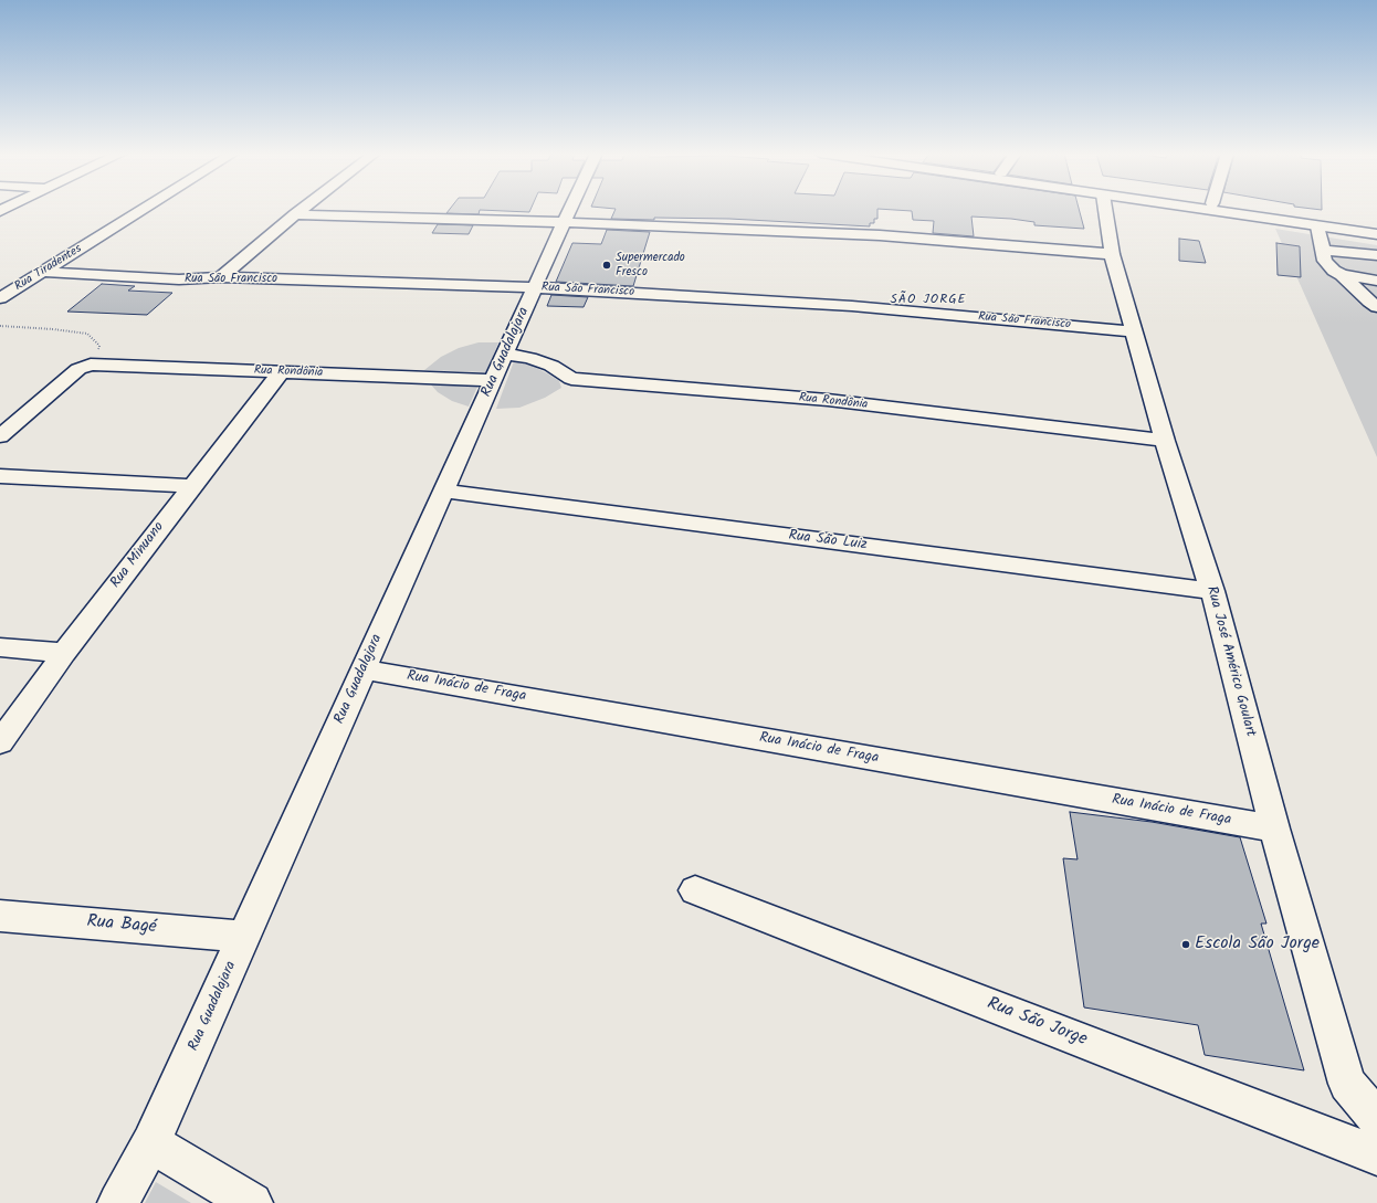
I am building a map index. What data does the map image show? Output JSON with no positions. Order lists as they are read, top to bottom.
{
  "streets": {
    "street": [
      "Rua Tiradentes",
      "Rua São Francisco",
      "Rua Guadalajara",
      "Rua Rondônia",
      "Rua São Luiz",
      "Rua Minuano",
      "Rua José Américo Goulart",
      "Rua Inácio de Fraga",
      "Rua Bagé",
      "Rua São Jorge"
    ]
  },
  "crossings": [
    ["Rua Tiradentes", "Rua São Francisco"],
    ["Rua São Francisco", "Rua Guadalajara"],
    ["Rua São Francisco", "Rua José Américo Goulart"],
    ["Rua Guadalajara", "Rua Rondônia"],
    ["Rua Guadalajara", "Rua São Luiz"],
    ["Rua Guadalajara", "Rua Inácio de Fraga"],
    ["Rua Guadalajara", "Rua Bagé"],
    ["Rua Rondônia", "Rua Minuano"],
    ["Rua Rondônia", "Rua José Américo Goulart"],
    ["Rua São Luiz", "Rua José Américo Goulart"],
    ["Rua José Américo Goulart", "Rua Inácio de Fraga"]
  ],
  "districts": ["SÃO JORGE"],
  "places": ["Supermercado Fresco", "Escola São Jorge"]
}
